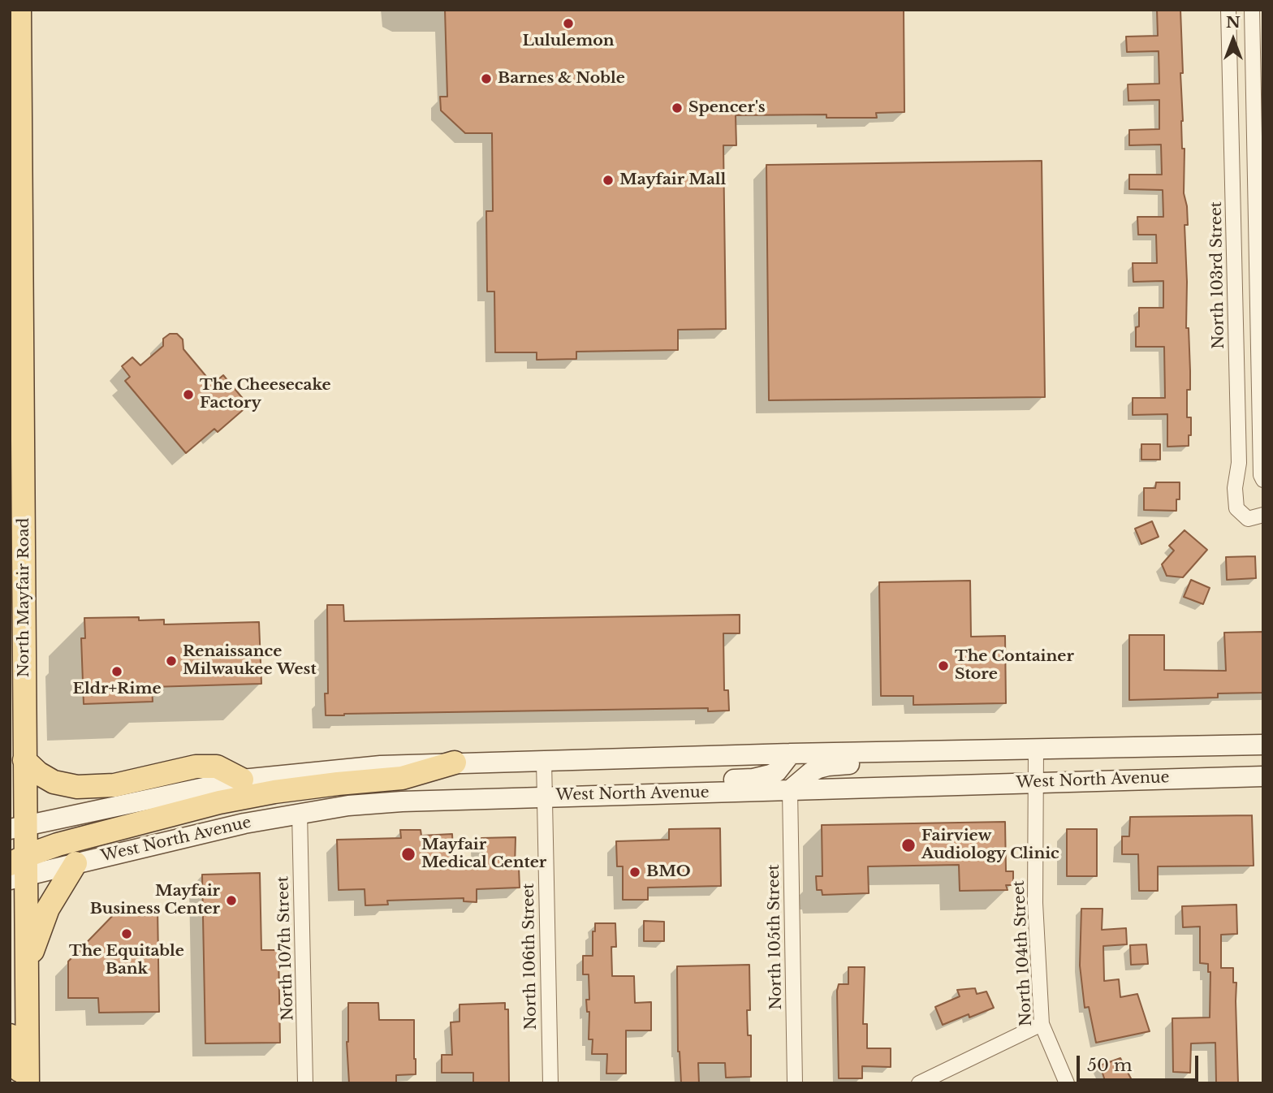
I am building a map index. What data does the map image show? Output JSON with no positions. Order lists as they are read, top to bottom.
{
  "streets": {
    "main road": ["North Mayfair Road", "West North Avenue"],
    "street": [
      "North 103rd Street",
      "North 105th Street",
      "North 107th Street",
      "North 104th Street",
      "North 106th Street"
    ]
  },
  "crossings": [
    ["North Mayfair Road", "West North Avenue"],
    ["West North Avenue", "North 105th Street"],
    ["West North Avenue", "North 107th Street"],
    ["West North Avenue", "North 104th Street"],
    ["West North Avenue", "North 106th Street"]
  ],
  "places": [
    "Lululemon",
    "Barnes & Noble",
    "Spencer's",
    "Mayfair Mall",
    "The Cheesecake Factory",
    "Renaissance Milwaukee West",
    "The Container Store",
    "Eldr+Rime",
    "Fairview Audiology Clinic",
    "Mayfair Medical Center",
    "BMO",
    "Mayfair Business Center",
    "The Equitable Bank"
  ],
  "scale_bar": "50 m",
  "north": "top"
}
